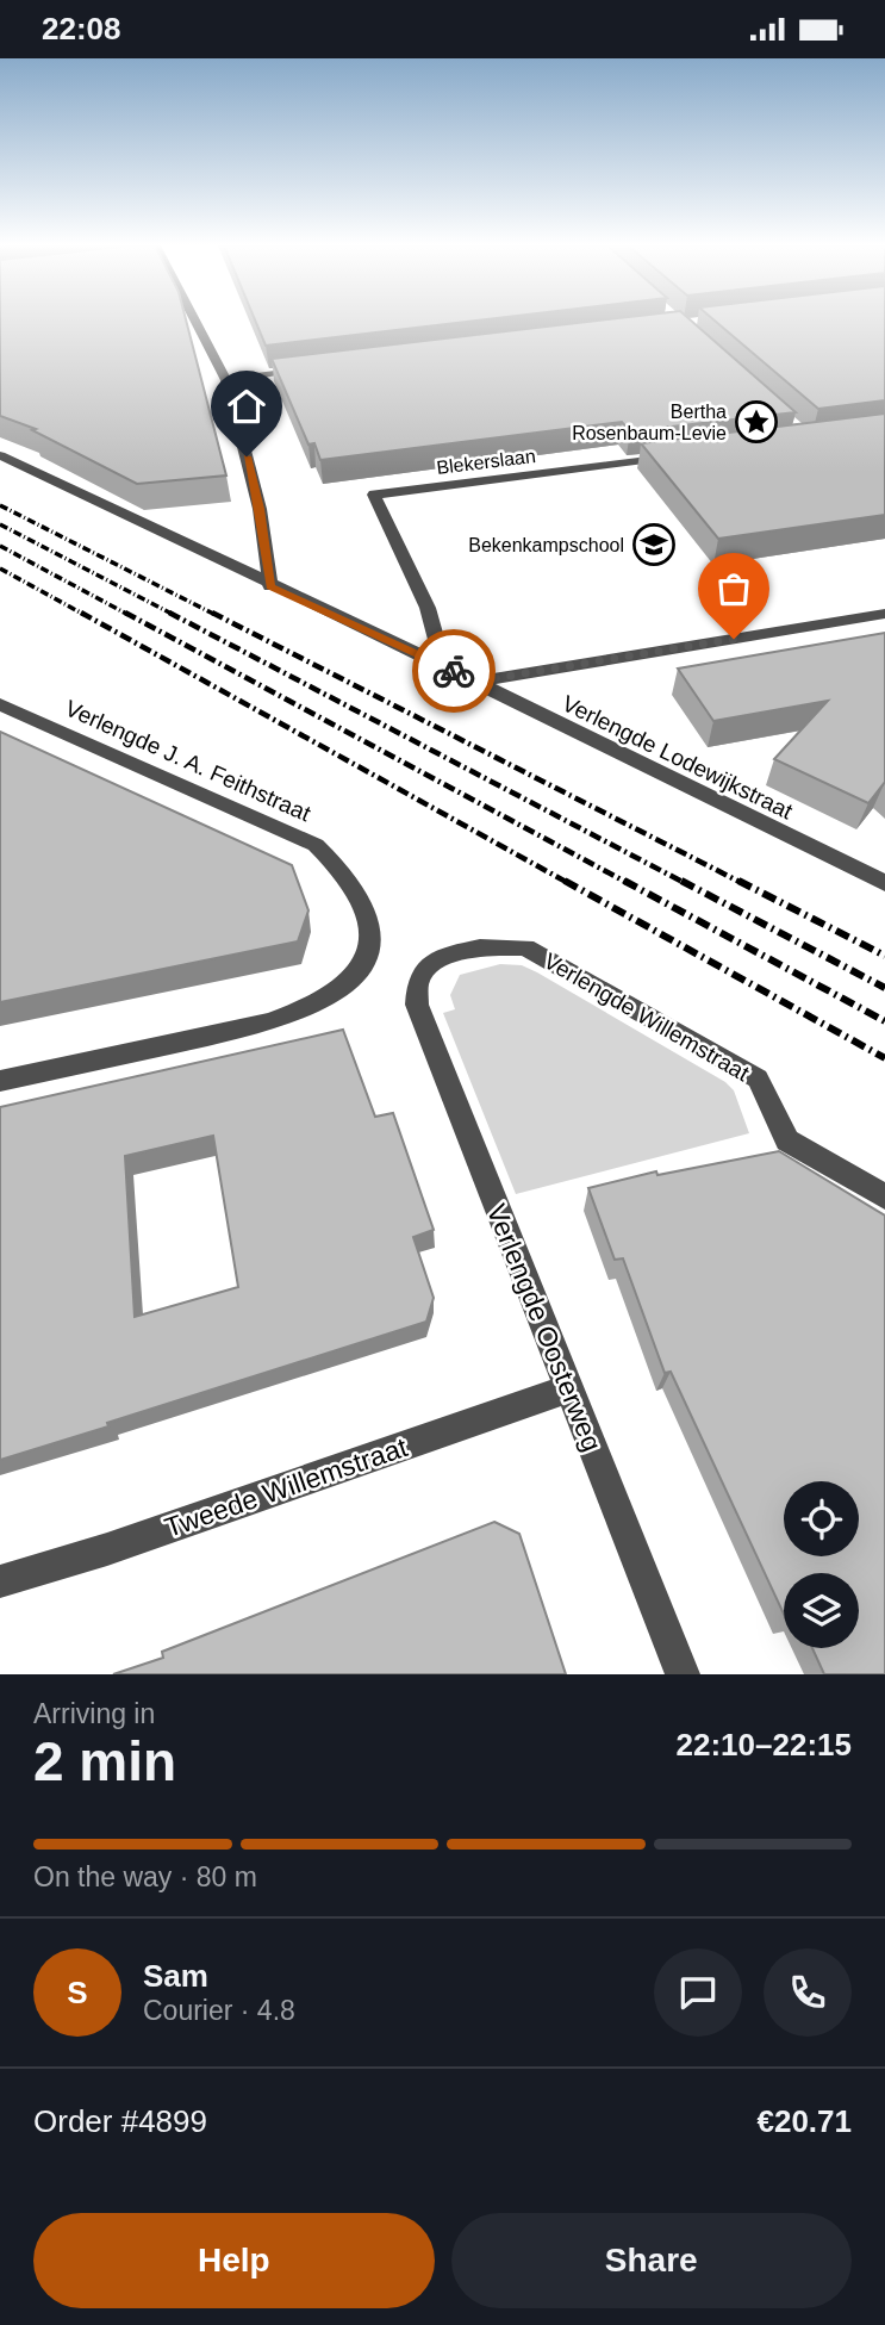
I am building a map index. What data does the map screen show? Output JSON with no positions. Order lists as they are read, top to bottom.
{
  "streets": {
    "street": [
      "Blekerslaan",
      "Verlengde Lodewijkstraat",
      "Verlengde J. A. Feithstraat",
      "Verlengde Willemstraat",
      "Verlengde Oosterweg",
      "Tweede Willemstraat"
    ]
  },
  "crossings": [
    ["Blekerslaan", "Verlengde Lodewijkstraat"],
    ["Verlengde Willemstraat", "Verlengde Oosterweg"],
    ["Verlengde Oosterweg", "Tweede Willemstraat"]
  ],
  "places": {
    "place": ["Bertha Rosenbaum-Levie"],
    "school or university": ["Bekenkampschool"]
  },
  "page": {
    "status": "22:08",
    "heading": ["2 min", "Arriving in", "22:10–22:15"],
    "panel": [
      "Sam",
      "Courier · 4.8",
      "Order #4899",
      "€20.71"
    ],
    "bar": "On the way · 80 m",
    "round": "S",
    "buttons": ["Help", "Share"]
  }
}
